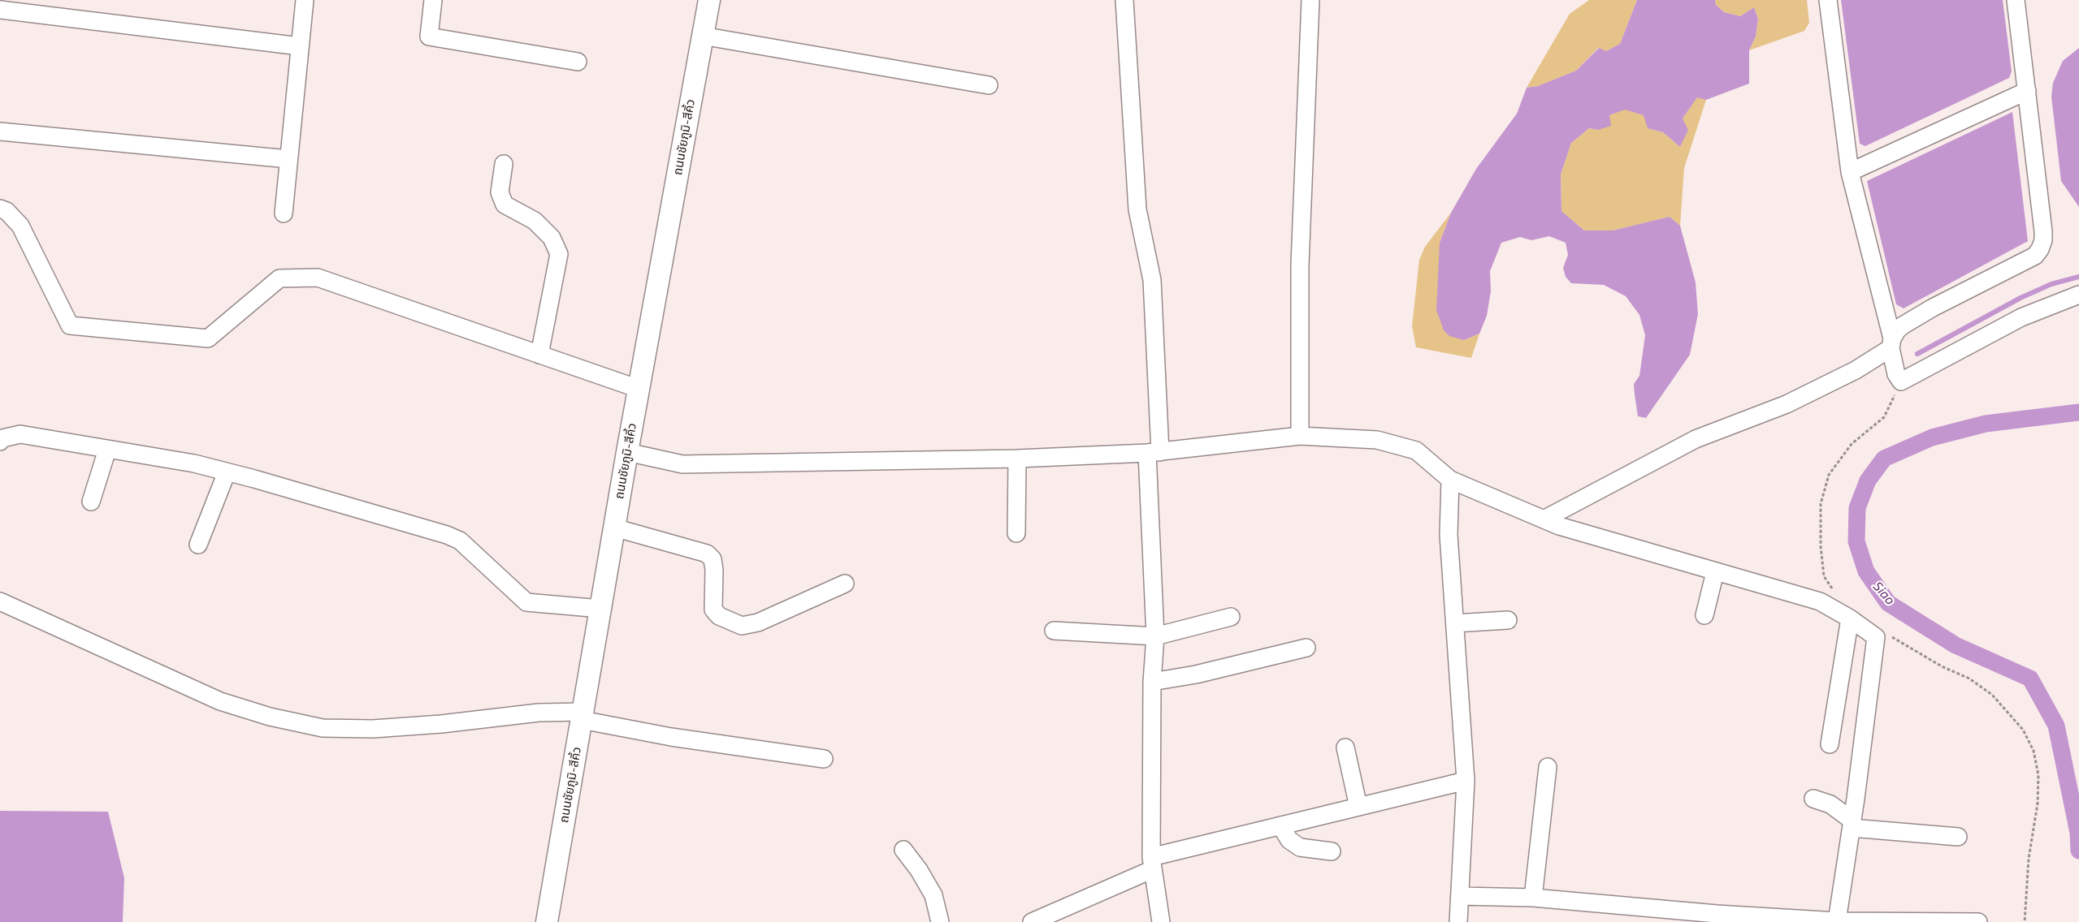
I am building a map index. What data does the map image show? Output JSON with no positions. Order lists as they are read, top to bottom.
{
  "streets": {
    "main road": ["ถนนชัยภูมิ-สีคิ้ว"]
  },
  "water": ["Siao"]
}
